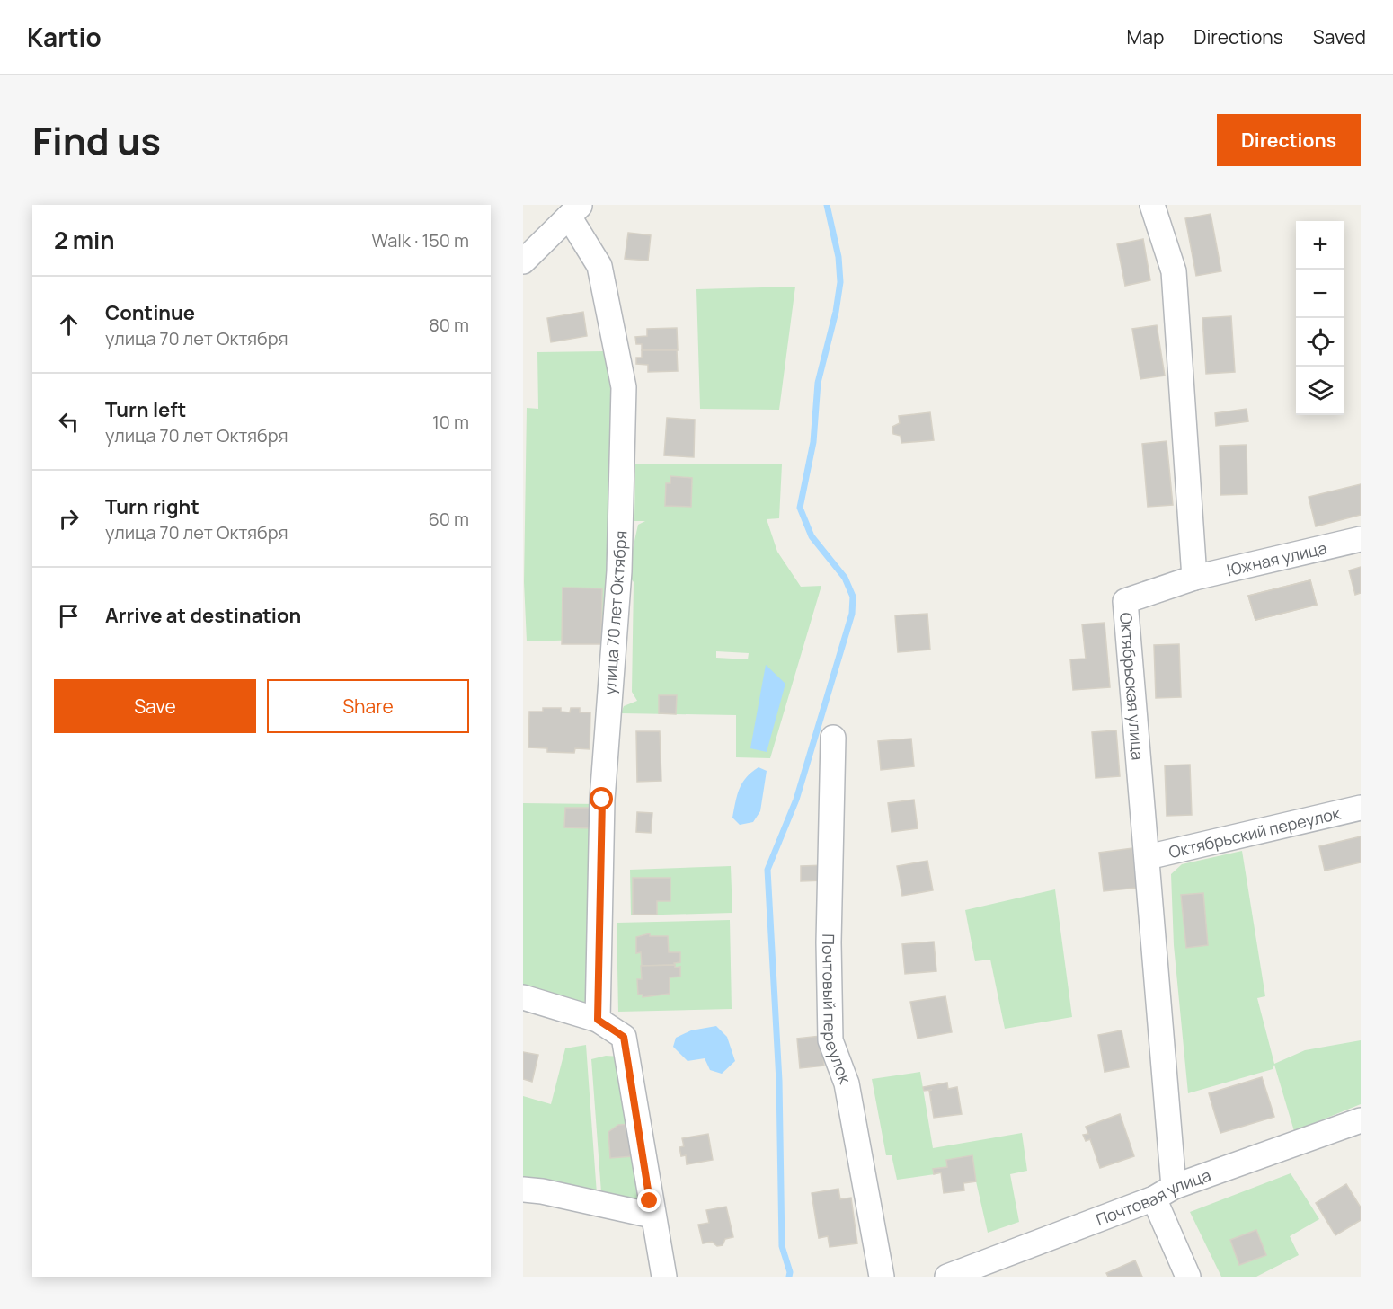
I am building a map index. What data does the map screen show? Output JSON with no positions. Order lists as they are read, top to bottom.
{
  "streets": {
    "street": [
      "Южная улица",
      "улица 70 лет Октября",
      "Октябрьская улица",
      "Октябрьский переулок",
      "Почтовый переулок",
      "Почтовая улица"
    ]
  },
  "crossings": [
    ["Южная улица", "Октябрьская улица"],
    ["Октябрьская улица", "Октябрьский переулок"],
    ["Октябрьская улица", "Почтовая улица"]
  ],
  "page": {
    "header": "Kartio",
    "nav": ["Map", "Directions", "Saved"],
    "title": "Find us",
    "buttons": [
      "Directions",
      ["Save", "Share"]
    ],
    "heading": ["2 min", "Walk · 150 m"],
    "map_buttons": ["+", "−"],
    "list": [
      ["Continue", "улица 70 лет Октября", "80 m"],
      ["Turn left", "улица 70 лет Октября", "10 m"],
      ["Turn right", "улица 70 лет Октября", "60 m"],
      "Arrive at destination"
    ]
  }
}
